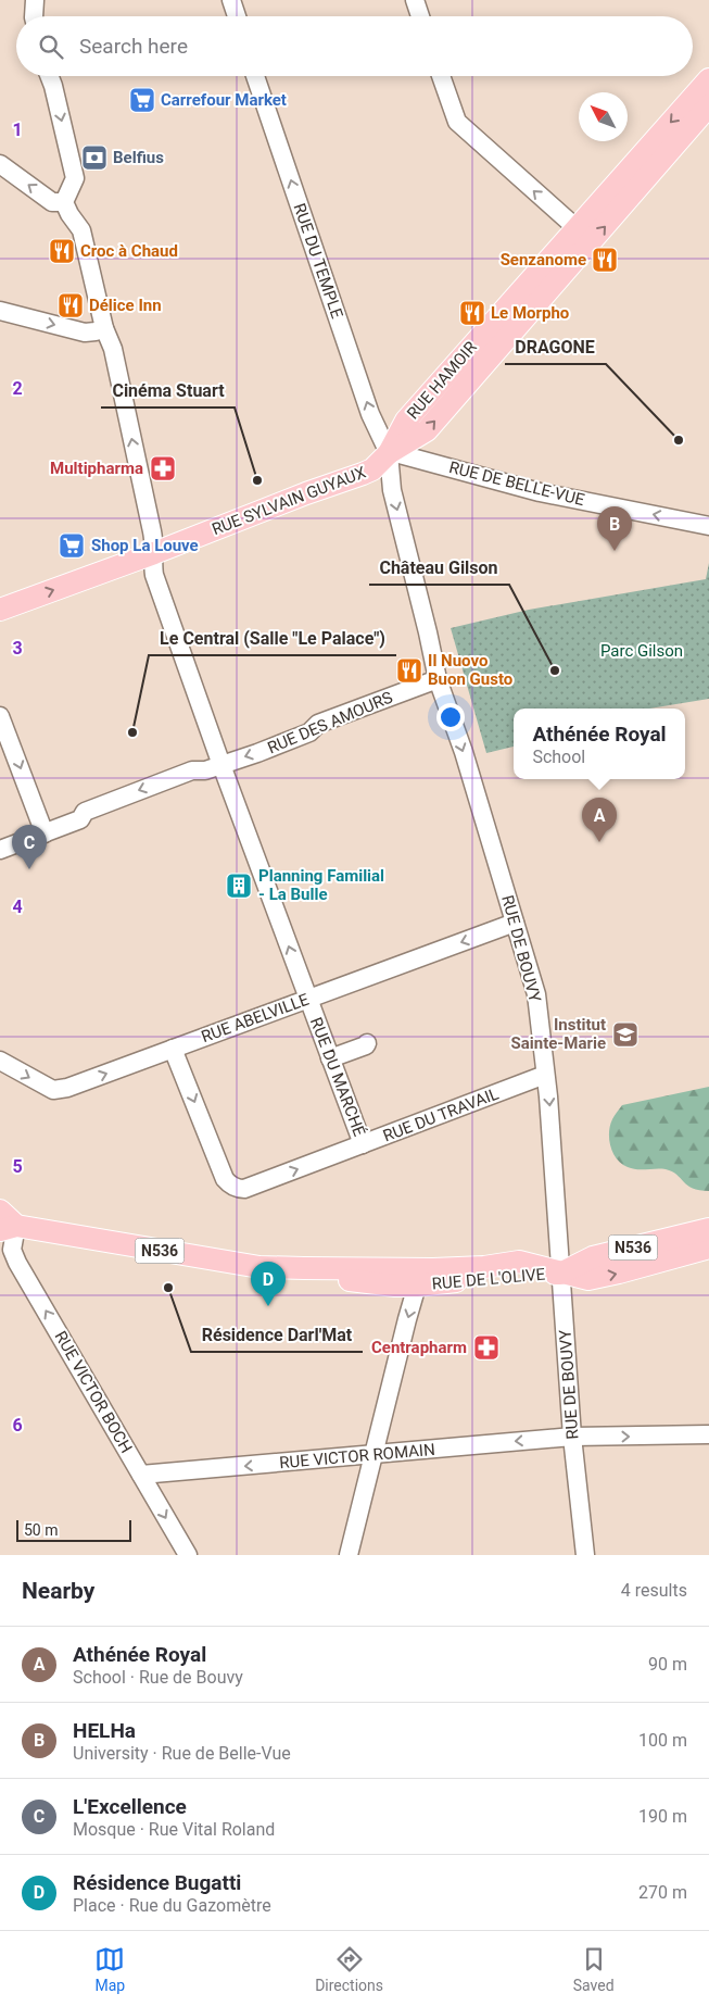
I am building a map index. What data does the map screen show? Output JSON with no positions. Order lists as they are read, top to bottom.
{
  "streets": {
    "main road": [
      "RUE HAMOIR",
      "RUE SYLVAIN GUYAUX",
      "N536",
      "RUE DE L'OLIVE"
    ],
    "street": [
      "RUE DU TEMPLE",
      "RUE DE BELLE-VUE",
      "RUE DES AMOURS",
      "RUE DE BOUVY",
      "RUE ABELVILLE",
      "RUE DU MARCHÉ",
      "RUE DU TRAVAIL",
      "RUE VICTOR BOCH",
      "RUE VICTOR ROMAIN"
    ]
  },
  "crossings": [
    ["RUE DU TEMPLE", "RUE HAMOIR"],
    ["RUE DU TEMPLE", "RUE DE BELLE-VUE"],
    ["RUE DU TEMPLE", "RUE SYLVAIN GUYAUX"],
    ["RUE DU TEMPLE", "RUE DE BOUVY"],
    ["RUE HAMOIR", "RUE DE BELLE-VUE"],
    ["RUE HAMOIR", "RUE SYLVAIN GUYAUX"],
    ["RUE HAMOIR", "RUE DE BOUVY"],
    ["RUE DE BELLE-VUE", "RUE SYLVAIN GUYAUX"],
    ["RUE DE BELLE-VUE", "RUE DE BOUVY"],
    ["RUE SYLVAIN GUYAUX", "RUE DE BOUVY"],
    ["RUE SYLVAIN GUYAUX", "RUE DU MARCHÉ"],
    ["RUE DES AMOURS", "RUE DE BOUVY"],
    ["RUE DES AMOURS", "RUE DU MARCHÉ"],
    ["RUE DE BOUVY", "RUE ABELVILLE"],
    ["RUE DE BOUVY", "RUE DU TRAVAIL"],
    ["RUE DE BOUVY", "RUE DE L'OLIVE"],
    ["RUE DE BOUVY", "RUE VICTOR ROMAIN"],
    ["RUE ABELVILLE", "RUE DU MARCHÉ"],
    ["RUE ABELVILLE", "RUE DU TRAVAIL"],
    ["RUE DU MARCHÉ", "RUE DU TRAVAIL"],
    ["N536", "RUE DE L'OLIVE"],
    ["N536", "RUE VICTOR BOCH"],
    ["RUE VICTOR BOCH", "RUE VICTOR ROMAIN"]
  ],
  "one_way": [
    "RUE DU TEMPLE",
    "RUE DE BELLE-VUE",
    "RUE SYLVAIN GUYAUX",
    "RUE DES AMOURS",
    "RUE DE BOUVY",
    "RUE DU MARCHÉ"
  ],
  "parks": ["Parc Gilson"],
  "places": {
    "supermarket": ["Carrefour Market", "Shop La Louve"],
    "bank": ["Belfius"],
    "restaurant": [
      "Croc à Chaud",
      "Senzanome",
      "Délice Inn",
      "Le Morpho",
      "Il Nuovo Buon Gusto"
    ],
    "other": [
      "DRAGONE",
      "Cinéma Stuart",
      "Château Gilson",
      "Le Central (Salle \"Le Palace\")",
      "Résidence Darl'Mat"
    ],
    "pharmacy": ["Multipharma", "Centrapharm"],
    "building": ["Planning Familial - La Bulle"],
    "school or university": ["Institut Sainte-Marie"]
  },
  "scale_bar": "50 m",
  "north": "top left",
  "page": {
    "search": "Search here",
    "pins": [
      "B",
      "A",
      "C",
      "D"
    ],
    "popup": ["Athénée Royal", "School"],
    "scale": "50 m",
    "heading": ["Nearby", "4 results"],
    "list": [
      {
        "mark": "A",
        "name": "Athénée Royal",
        "note": "School · Rue de Bouvy",
        "value": "90 m"
      },
      {
        "mark": "B",
        "name": "HELHa",
        "note": "University · Rue de Belle-Vue",
        "value": "100 m"
      },
      {
        "mark": "C",
        "name": "L'Excellence",
        "note": "Mosque · Rue Vital Roland",
        "value": "190 m"
      },
      {
        "mark": "D",
        "name": "Résidence Bugatti",
        "note": "Place · Rue du Gazomètre",
        "value": "270 m"
      }
    ],
    "nav": ["Map", "Directions", "Saved"]
  },
  "grid": {
    "rows": [
      "1",
      "2",
      "3",
      "4",
      "5",
      "6"
    ]
  }
}
